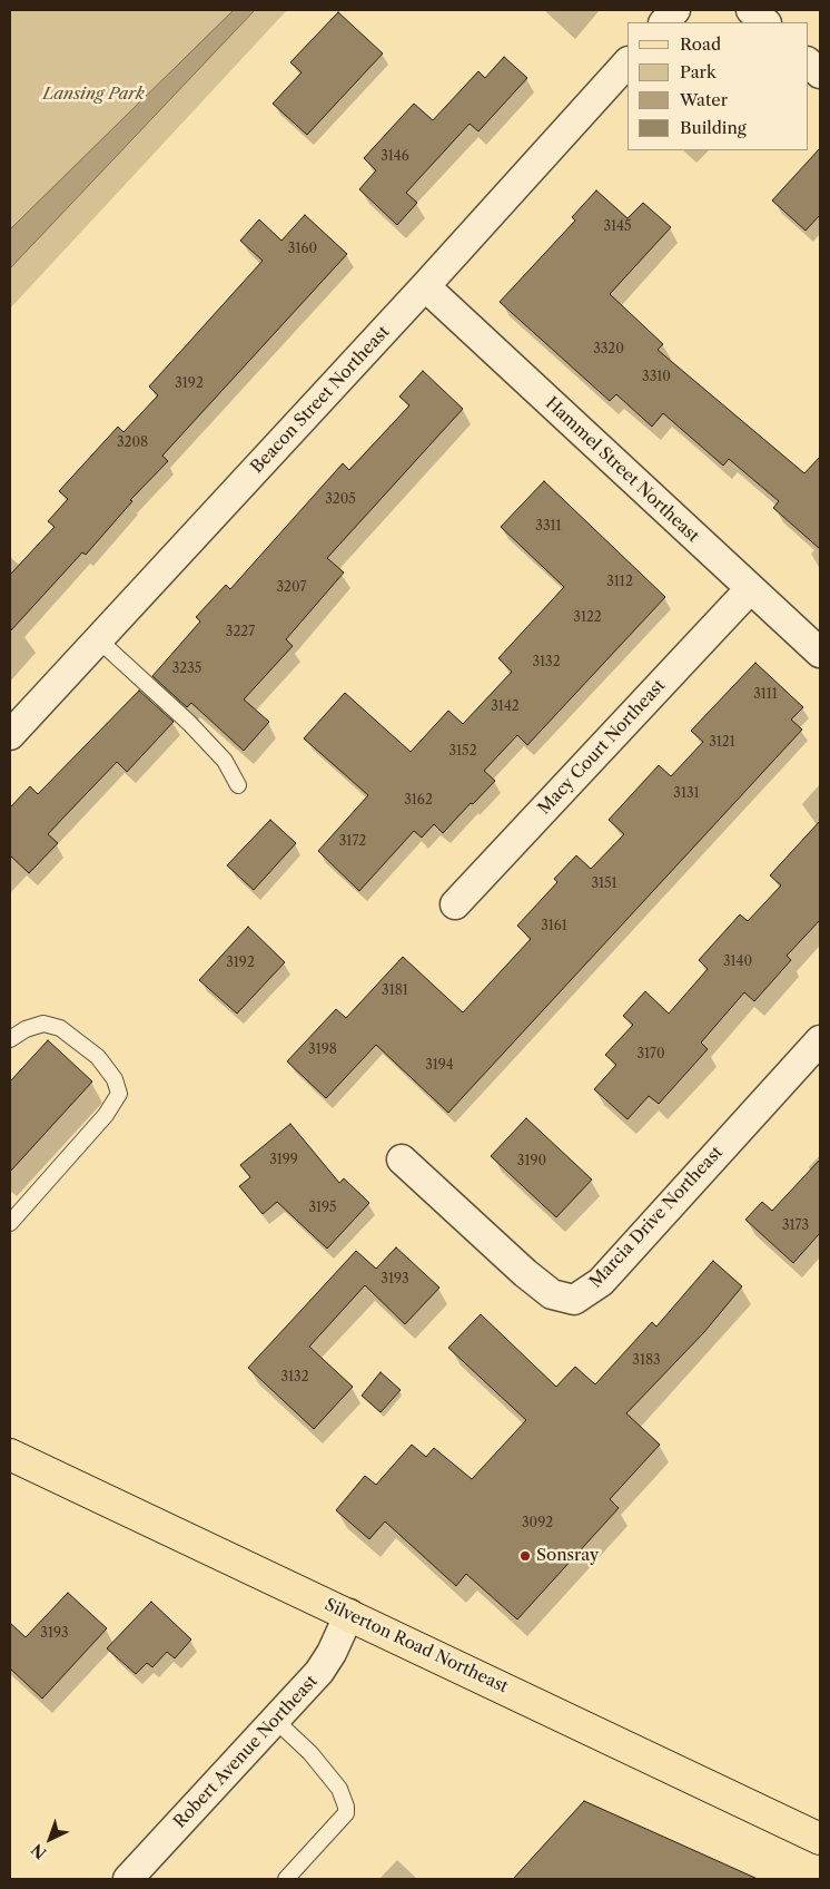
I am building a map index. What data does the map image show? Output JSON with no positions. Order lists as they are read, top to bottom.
{
  "streets": {
    "main road": ["Silverton Road Northeast"],
    "street": [
      "Beacon Street Northeast",
      "Hammel Street Northeast",
      "Macy Court Northeast",
      "Marcia Drive Northeast",
      "Robert Avenue Northeast"
    ]
  },
  "crossings": [
    ["Beacon Street Northeast", "Hammel Street Northeast"],
    ["Hammel Street Northeast", "Macy Court Northeast"],
    ["Silverton Road Northeast", "Robert Avenue Northeast"]
  ],
  "parks": ["Lansing Park"],
  "places": ["Sonsray"],
  "house_numbers": [
    "3146",
    "3145",
    "3160",
    "3320",
    "3310",
    "3192",
    "3208",
    "3205",
    "3311",
    "3112",
    "3207",
    "3122",
    "3227",
    "3132",
    "3235",
    "3111",
    "3142",
    "3121",
    "3152",
    "3131",
    "3162",
    "3172",
    "3151",
    "3161",
    "3140",
    "3192",
    "3181",
    "3198",
    "3170",
    "3194",
    "3199",
    "3190",
    "3195",
    "3173",
    "3193",
    "3183",
    "3132",
    "3092",
    "3193"
  ],
  "legend": [
    "Road",
    "Park",
    "Water",
    "Building"
  ],
  "north": "bottom left"
}
